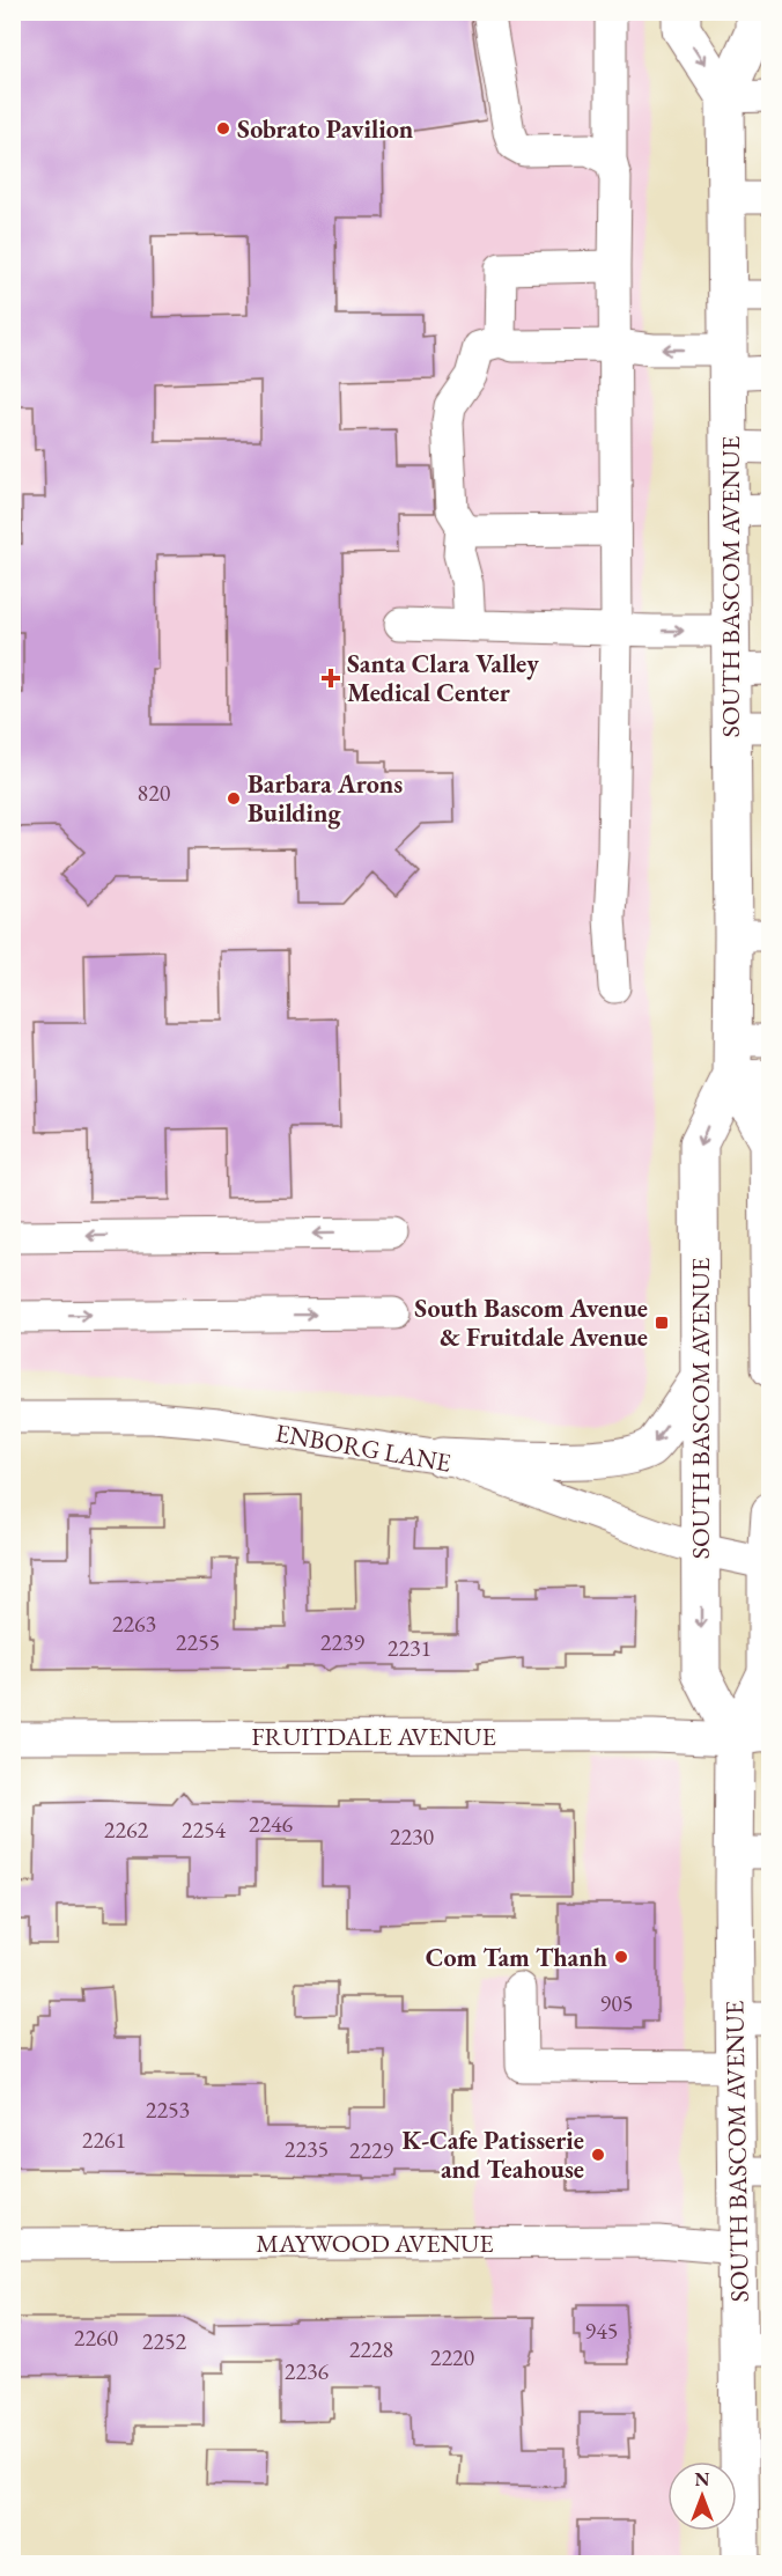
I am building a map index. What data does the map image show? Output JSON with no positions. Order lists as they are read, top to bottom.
{
  "streets": {
    "main road": ["SOUTH BASCOM AVENUE"],
    "street": ["ENBORG LANE", "FRUITDALE AVENUE", "MAYWOOD AVENUE"]
  },
  "crossings": [
    ["SOUTH BASCOM AVENUE", "ENBORG LANE"],
    ["SOUTH BASCOM AVENUE", "FRUITDALE AVENUE"],
    ["SOUTH BASCOM AVENUE", "MAYWOOD AVENUE"]
  ],
  "places": {
    "other": [
      "Sobrato Pavilion",
      "Barbara Arons Building",
      "Com Tam Thanh",
      "K-Cafe Patisserie and Teahouse"
    ],
    "health": ["Santa Clara Valley Medical Center"],
    "transit": ["South Bascom Avenue & Fruitdale Avenue"]
  },
  "house_numbers": [
    "820",
    "2263",
    "2255",
    "2239",
    "2231",
    "2246",
    "2262",
    "2254",
    "2230",
    "905",
    "2253",
    "2261",
    "2235",
    "2229",
    "945",
    "2260",
    "2252",
    "2228",
    "2220",
    "2236"
  ],
  "north": "top"
}
